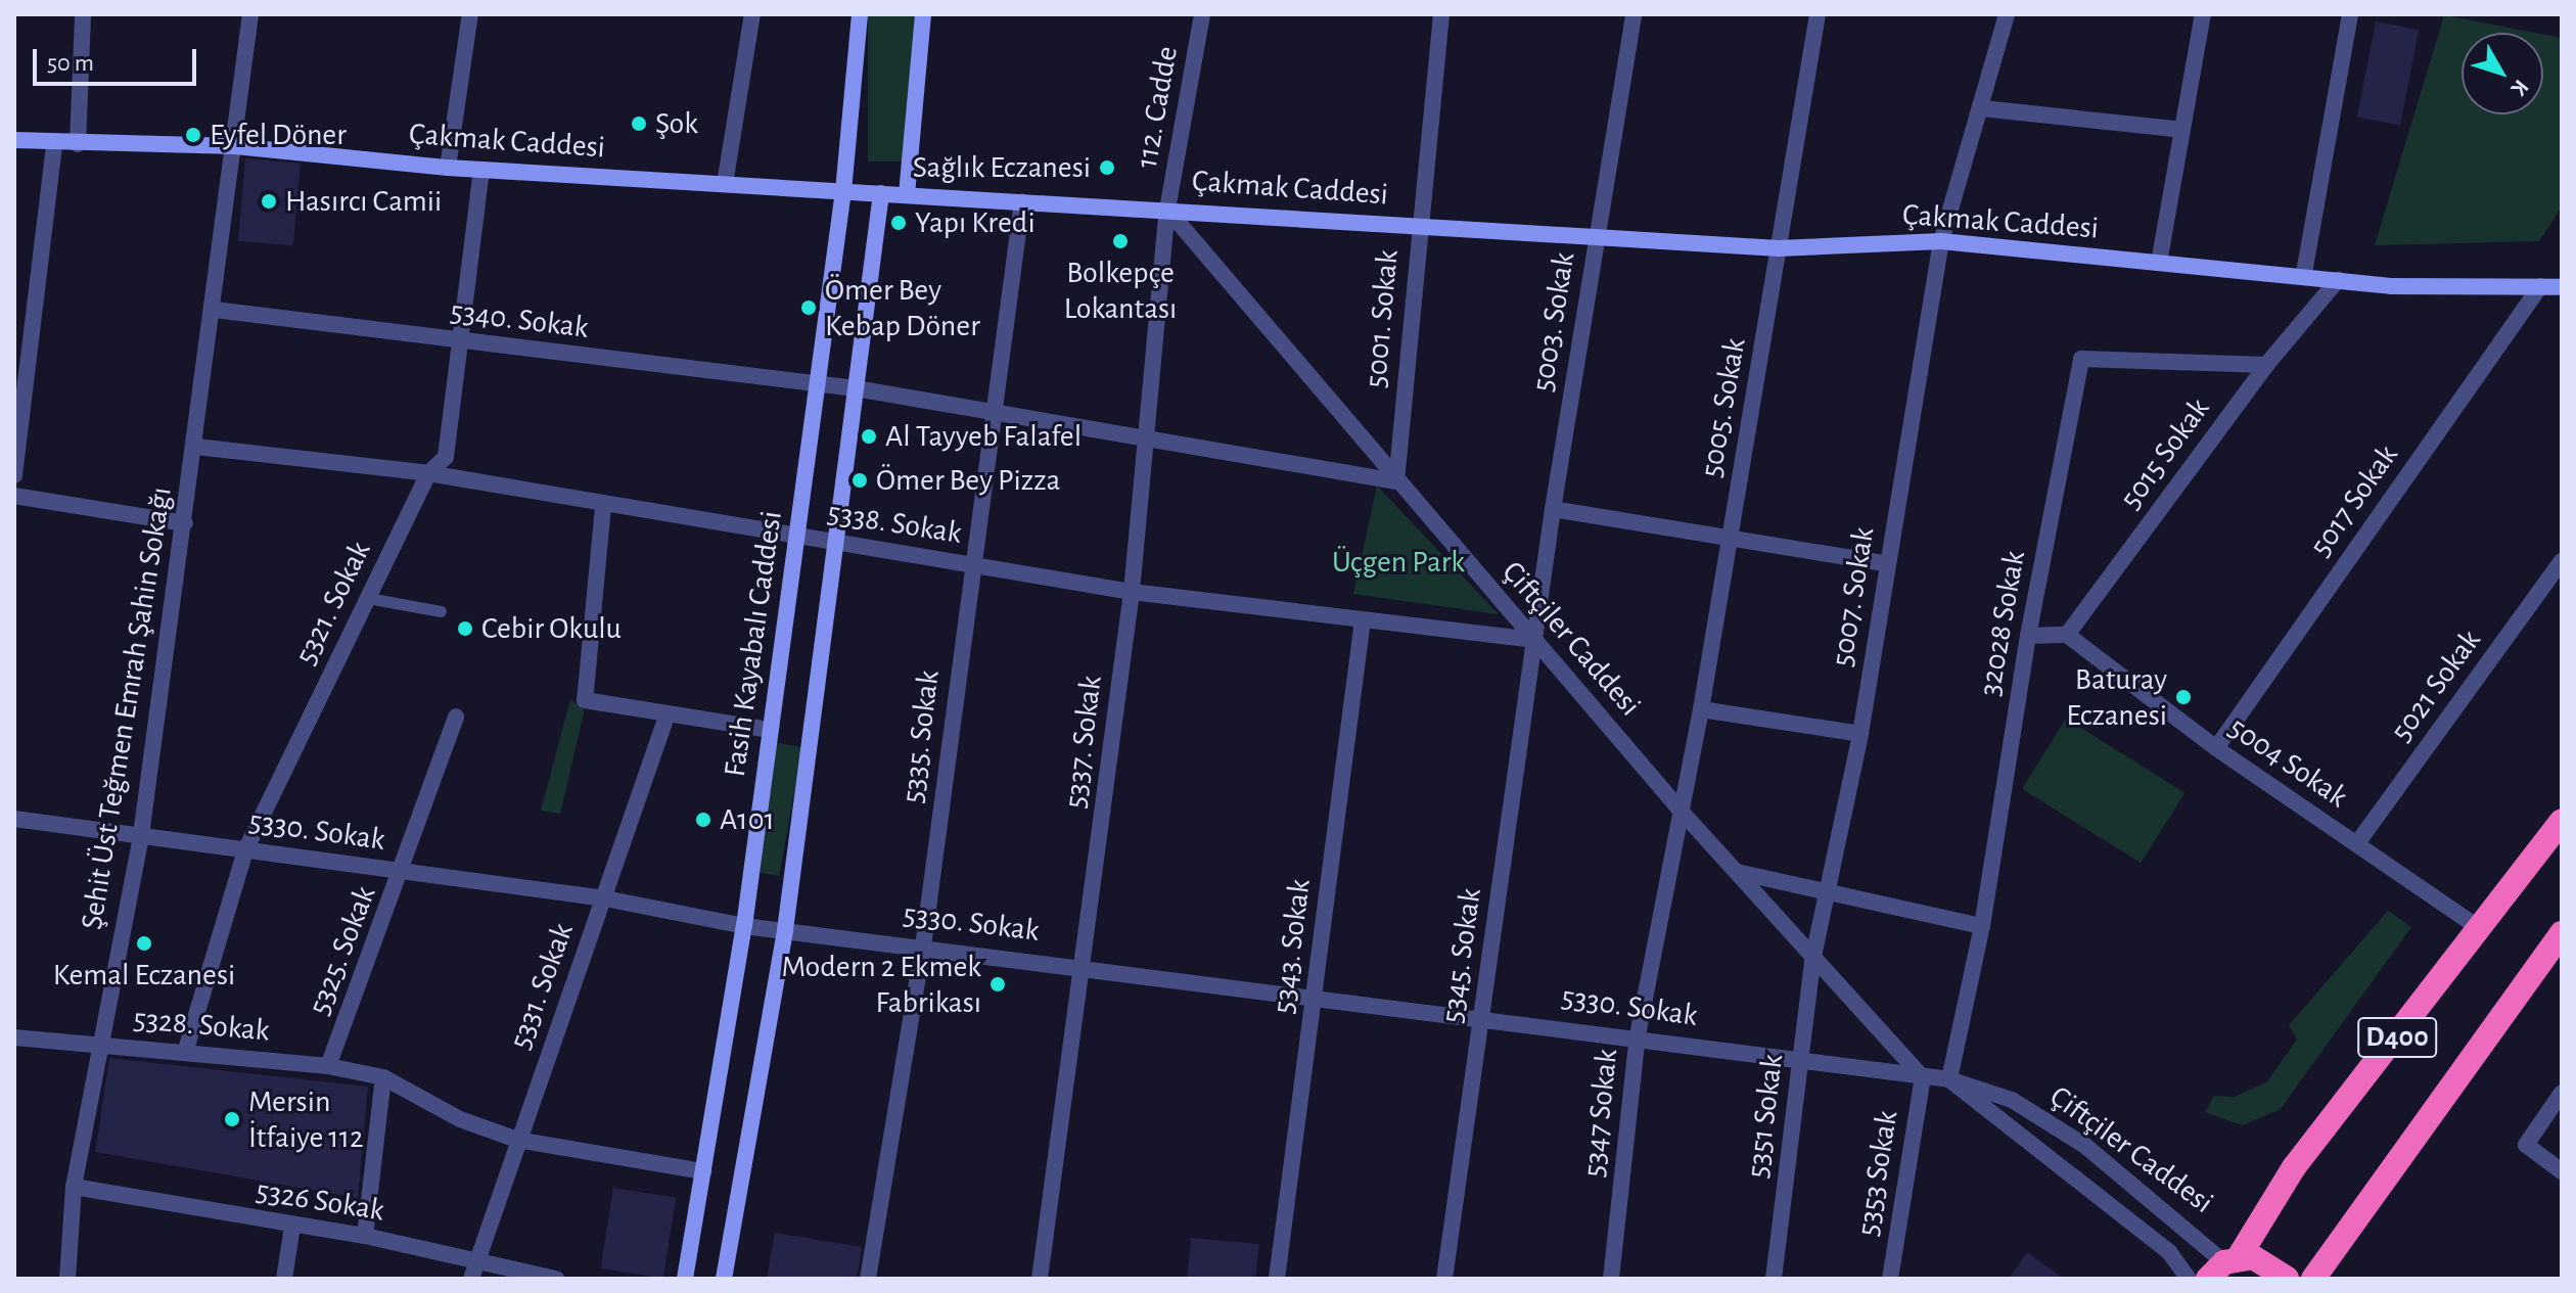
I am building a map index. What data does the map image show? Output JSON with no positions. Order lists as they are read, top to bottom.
{
  "streets": {
    "highway": ["D400"],
    "street": [
      "112. Cadde",
      "Çakmak Caddesi",
      "5001. Sokak",
      "5340. Sokak",
      "5003. Sokak",
      "5005. Sokak",
      "5015 Sokak",
      "5017 Sokak",
      "5338. Sokak",
      "5007. Sokak",
      "5321. Sokak",
      "32028 Sokak",
      "Çiftçiler Caddesi",
      "Fasih Kayabalı Caddesi",
      "5021 Sokak",
      "Şehit Üst Teğmen Emrah Şahin Sokağı",
      "5335. Sokak",
      "5337. Sokak",
      "5004 Sokak",
      "5330. Sokak",
      "5343. Sokak",
      "5325. Sokak",
      "5345. Sokak",
      "5331. Sokak",
      "5328. Sokak",
      "5347 Sokak",
      "5351 Sokak",
      "5353 Sokak",
      "5326 Sokak"
    ]
  },
  "crossings": [
    ["112. Cadde", "Çakmak Caddesi"],
    ["112. Cadde", "Çiftçiler Caddesi"],
    ["112. Cadde", "5337. Sokak"],
    ["Çakmak Caddesi", "5001. Sokak"],
    ["Çakmak Caddesi", "5003. Sokak"],
    ["Çakmak Caddesi", "5005. Sokak"],
    ["Çakmak Caddesi", "5015 Sokak"],
    ["Çakmak Caddesi", "5017 Sokak"],
    ["Çakmak Caddesi", "5007. Sokak"],
    ["Çakmak Caddesi", "5321. Sokak"],
    ["Çakmak Caddesi", "Çiftçiler Caddesi"],
    ["Çakmak Caddesi", "Fasih Kayabalı Caddesi"],
    ["Çakmak Caddesi", "Şehit Üst Teğmen Emrah Şahin Sokağı"],
    ["Çakmak Caddesi", "5335. Sokak"],
    ["Çakmak Caddesi", "5337. Sokak"],
    ["5001. Sokak", "5340. Sokak"],
    ["5001. Sokak", "Çiftçiler Caddesi"],
    ["5340. Sokak", "5321. Sokak"],
    ["5340. Sokak", "Çiftçiler Caddesi"],
    ["5340. Sokak", "Fasih Kayabalı Caddesi"],
    ["5340. Sokak", "Şehit Üst Teğmen Emrah Şahin Sokağı"],
    ["5340. Sokak", "5335. Sokak"],
    ["5340. Sokak", "5337. Sokak"],
    ["5003. Sokak", "5338. Sokak"],
    ["5003. Sokak", "Çiftçiler Caddesi"],
    ["5003. Sokak", "5345. Sokak"],
    ["5005. Sokak", "Çiftçiler Caddesi"],
    ["5005. Sokak", "5347 Sokak"],
    ["5015 Sokak", "32028 Sokak"],
    ["5015 Sokak", "5004 Sokak"],
    ["5017 Sokak", "5004 Sokak"],
    ["5338. Sokak", "5321. Sokak"],
    ["5338. Sokak", "Çiftçiler Caddesi"],
    ["5338. Sokak", "Fasih Kayabalı Caddesi"],
    ["5338. Sokak", "Şehit Üst Teğmen Emrah Şahin Sokağı"],
    ["5338. Sokak", "5335. Sokak"],
    ["5338. Sokak", "5337. Sokak"],
    ["5338. Sokak", "5343. Sokak"],
    ["5338. Sokak", "5345. Sokak"],
    ["5007. Sokak", "Çiftçiler Caddesi"],
    ["5007. Sokak", "5351 Sokak"],
    ["5321. Sokak", "5330. Sokak"],
    ["5321. Sokak", "5328. Sokak"],
    ["32028 Sokak", "Çiftçiler Caddesi"],
    ["Çiftçiler Caddesi", "5337. Sokak"],
    ["Çiftçiler Caddesi", "5330. Sokak"],
    ["Çiftçiler Caddesi", "5345. Sokak"],
    ["Çiftçiler Caddesi", "D400"],
    ["Çiftçiler Caddesi", "5347 Sokak"],
    ["Çiftçiler Caddesi", "5351 Sokak"],
    ["Çiftçiler Caddesi", "5353 Sokak"],
    ["Fasih Kayabalı Caddesi", "5330. Sokak"],
    ["Fasih Kayabalı Caddesi", "5328. Sokak"],
    ["5021 Sokak", "5004 Sokak"],
    ["Şehit Üst Teğmen Emrah Şahin Sokağı", "5330. Sokak"],
    ["Şehit Üst Teğmen Emrah Şahin Sokağı", "5328. Sokak"],
    ["Şehit Üst Teğmen Emrah Şahin Sokağı", "5326 Sokak"],
    ["5335. Sokak", "5330. Sokak"],
    ["5337. Sokak", "5330. Sokak"],
    ["5004 Sokak", "D400"],
    ["5330. Sokak", "5343. Sokak"],
    ["5330. Sokak", "5325. Sokak"],
    ["5330. Sokak", "5345. Sokak"],
    ["5330. Sokak", "5331. Sokak"],
    ["5330. Sokak", "5347 Sokak"],
    ["5330. Sokak", "5351 Sokak"],
    ["5330. Sokak", "5353 Sokak"],
    ["5325. Sokak", "5328. Sokak"],
    ["5331. Sokak", "5328. Sokak"],
    ["5331. Sokak", "5326 Sokak"]
  ],
  "parks": ["Üçgen Park"],
  "places": [
    "Şok",
    "Eyfel Döner",
    "Sağlık Eczanesi",
    "Hasırcı Camii",
    "Yapı Kredi",
    "Bolkepçe Lokantası",
    "Ömer Bey Kebap Döner",
    "Al Tayyeb Falafel",
    "Ömer Bey Pizza",
    "Cebir Okulu",
    "Baturay Eczanesi",
    "A101",
    "Kemal Eczanesi",
    "Modern 2 Ekmek Fabrikası",
    "Mersin İtfaiye 112"
  ],
  "scale_bar": "50 m",
  "north": "bottom right"
}
